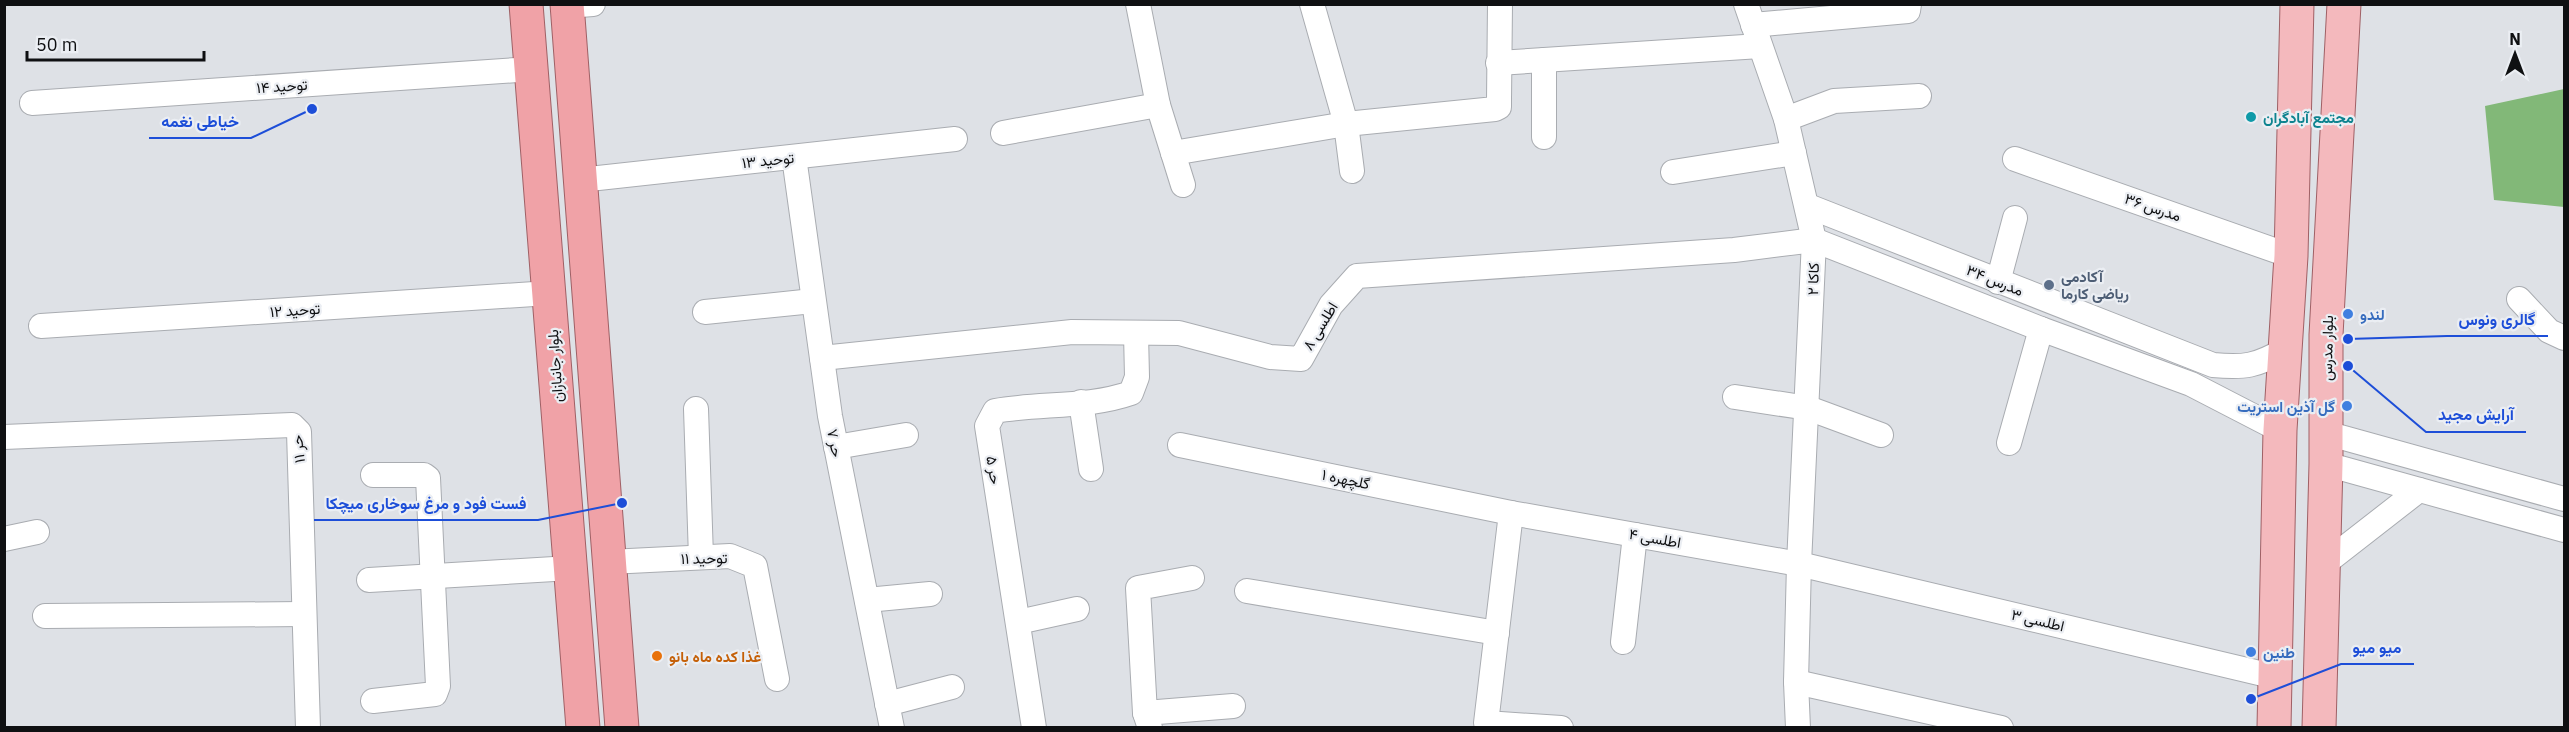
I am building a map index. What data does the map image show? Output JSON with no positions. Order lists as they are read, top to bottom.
{
  "streets": {
    "highway": ["بلوار جانبازان"],
    "main road": ["بلوار مدرس"],
    "street": [
      "توحید ۱۴",
      "توحید ۱۳",
      "مدرس ۳۶",
      "کاکا ۲",
      "مدرس ۳۴",
      "توحید ۱۲",
      "اطلسی ۸",
      "حر ۷",
      "حر ۱۱",
      "حر ۵",
      "گلچهره ۱",
      "اطلسی ۴",
      "توحید ۱۱",
      "اطلسی ۳"
    ]
  },
  "crossings": [
    ["توحید ۱۴", "بلوار جانبازان"],
    ["توحید ۱۳", "حر ۷"],
    ["کاکا ۲", "مدرس ۳۴"],
    ["کاکا ۲", "اطلسی ۸"],
    ["کاکا ۲", "اطلسی ۴"],
    ["کاکا ۲", "اطلسی ۳"],
    ["مدرس ۳۴", "اطلسی ۸"],
    ["توحید ۱۲", "بلوار جانبازان"],
    ["اطلسی ۸", "حر ۷"],
    ["اطلسی ۸", "حر ۵"],
    ["گلچهره ۱", "اطلسی ۴"],
    ["اطلسی ۴", "اطلسی ۳"]
  ],
  "places": [
    "خیاطی نغمه",
    "مجتمع آبادگران",
    "آکادمی ریاضی کارما",
    "لندو",
    "گالری ونوس",
    "آرایش مجید",
    "گل آذین استریت",
    "فست فود و مرغ سوخاری میچکا",
    "طنین",
    "غذا کده ماه بانو",
    "میو میو"
  ],
  "scale_bar": "50 m",
  "north": "top"
}
